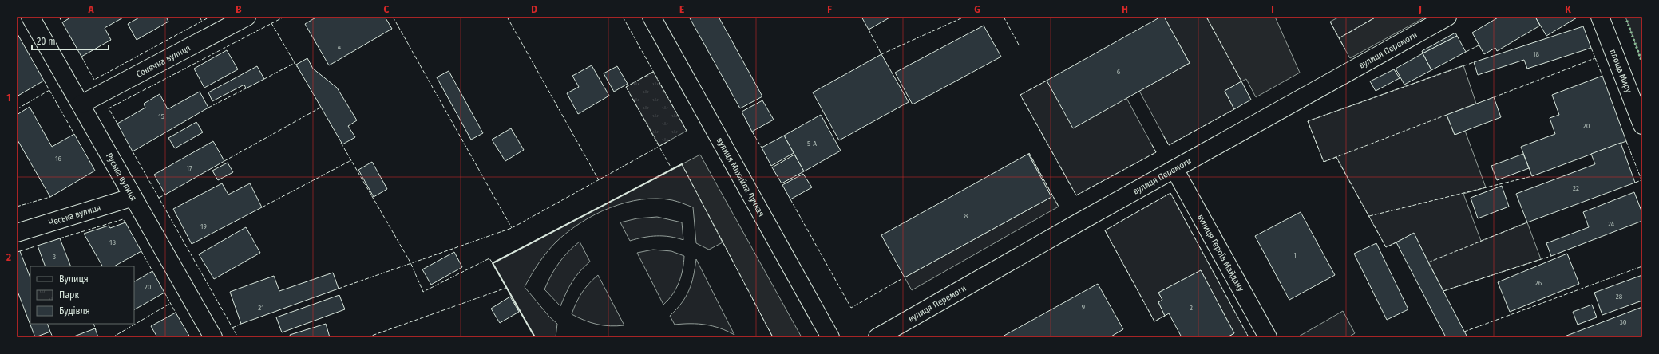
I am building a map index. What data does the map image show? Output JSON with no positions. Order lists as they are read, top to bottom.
{
  "streets": {
    "main road": [
      "вулиця Перемоги",
      "Сонячна вулиця",
      "площа Миру",
      "Руська вулиця",
      "вулиця Михайла Лучкая",
      "Чеська вулиця",
      "вулиця Героїв Майдану"
    ]
  },
  "crossings": [
    ["вулиця Перемоги", "вулиця Героїв Майдану"],
    ["Сонячна вулиця", "Руська вулиця"],
    ["Руська вулиця", "Чеська вулиця"]
  ],
  "house_numbers": [
    "4",
    "18",
    "6",
    "15",
    "20",
    "5-А",
    "16",
    "17",
    "22",
    "8",
    "24",
    "19",
    "18",
    "1",
    "3",
    "26",
    "20",
    "28",
    "9",
    "21",
    "2",
    "30"
  ],
  "legend": ["Вулиця", "Парк", "Будівля"],
  "scale_bar": "20 m",
  "grid": {
    "columns": [
      "A",
      "B",
      "C",
      "D",
      "E",
      "F",
      "G",
      "H",
      "I",
      "J",
      "K"
    ],
    "rows": ["1", "2"]
  }
}
